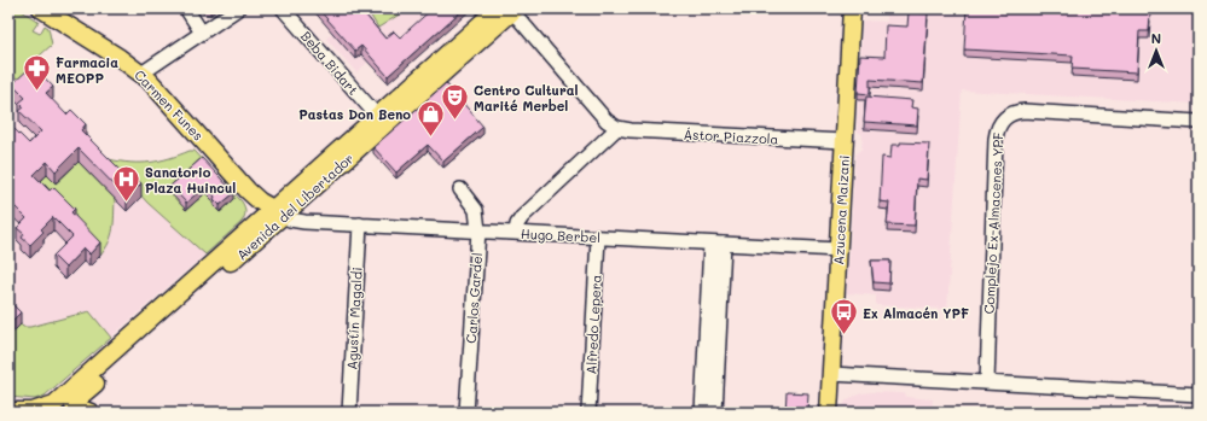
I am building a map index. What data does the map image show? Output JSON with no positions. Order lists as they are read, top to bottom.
{
  "streets": {
    "main road": ["Carmen Funes", "Avenida del Libertador", "Azucena Maizani"],
    "street": [
      "Beba Bidart",
      "Ástor Piazzola",
      "Complejo Ex-Almacenes YPF",
      "Hugo Berbel",
      "Carlos Gardel",
      "Agustín Magaldi",
      "Alfredo Lepera"
    ]
  },
  "crossings": [
    ["Beba Bidart", "Avenida del Libertador"],
    ["Carmen Funes", "Avenida del Libertador"],
    ["Carmen Funes", "Hugo Berbel"],
    ["Ástor Piazzola", "Azucena Maizani"],
    ["Avenida del Libertador", "Hugo Berbel"],
    ["Azucena Maizani", "Hugo Berbel"],
    ["Hugo Berbel", "Carlos Gardel"],
    ["Hugo Berbel", "Agustín Magaldi"],
    ["Hugo Berbel", "Alfredo Lepera"]
  ],
  "places": {
    "pharmacy": ["Farmacia MEOPP"],
    "theatre": ["Centro Cultural Marité Merbel"],
    "shop": ["Pastas Don Beno"],
    "hospital": ["Sanatorio Plaza Huincul"],
    "bus stop": ["Ex Almacén YPF"]
  },
  "north": "top"
}
